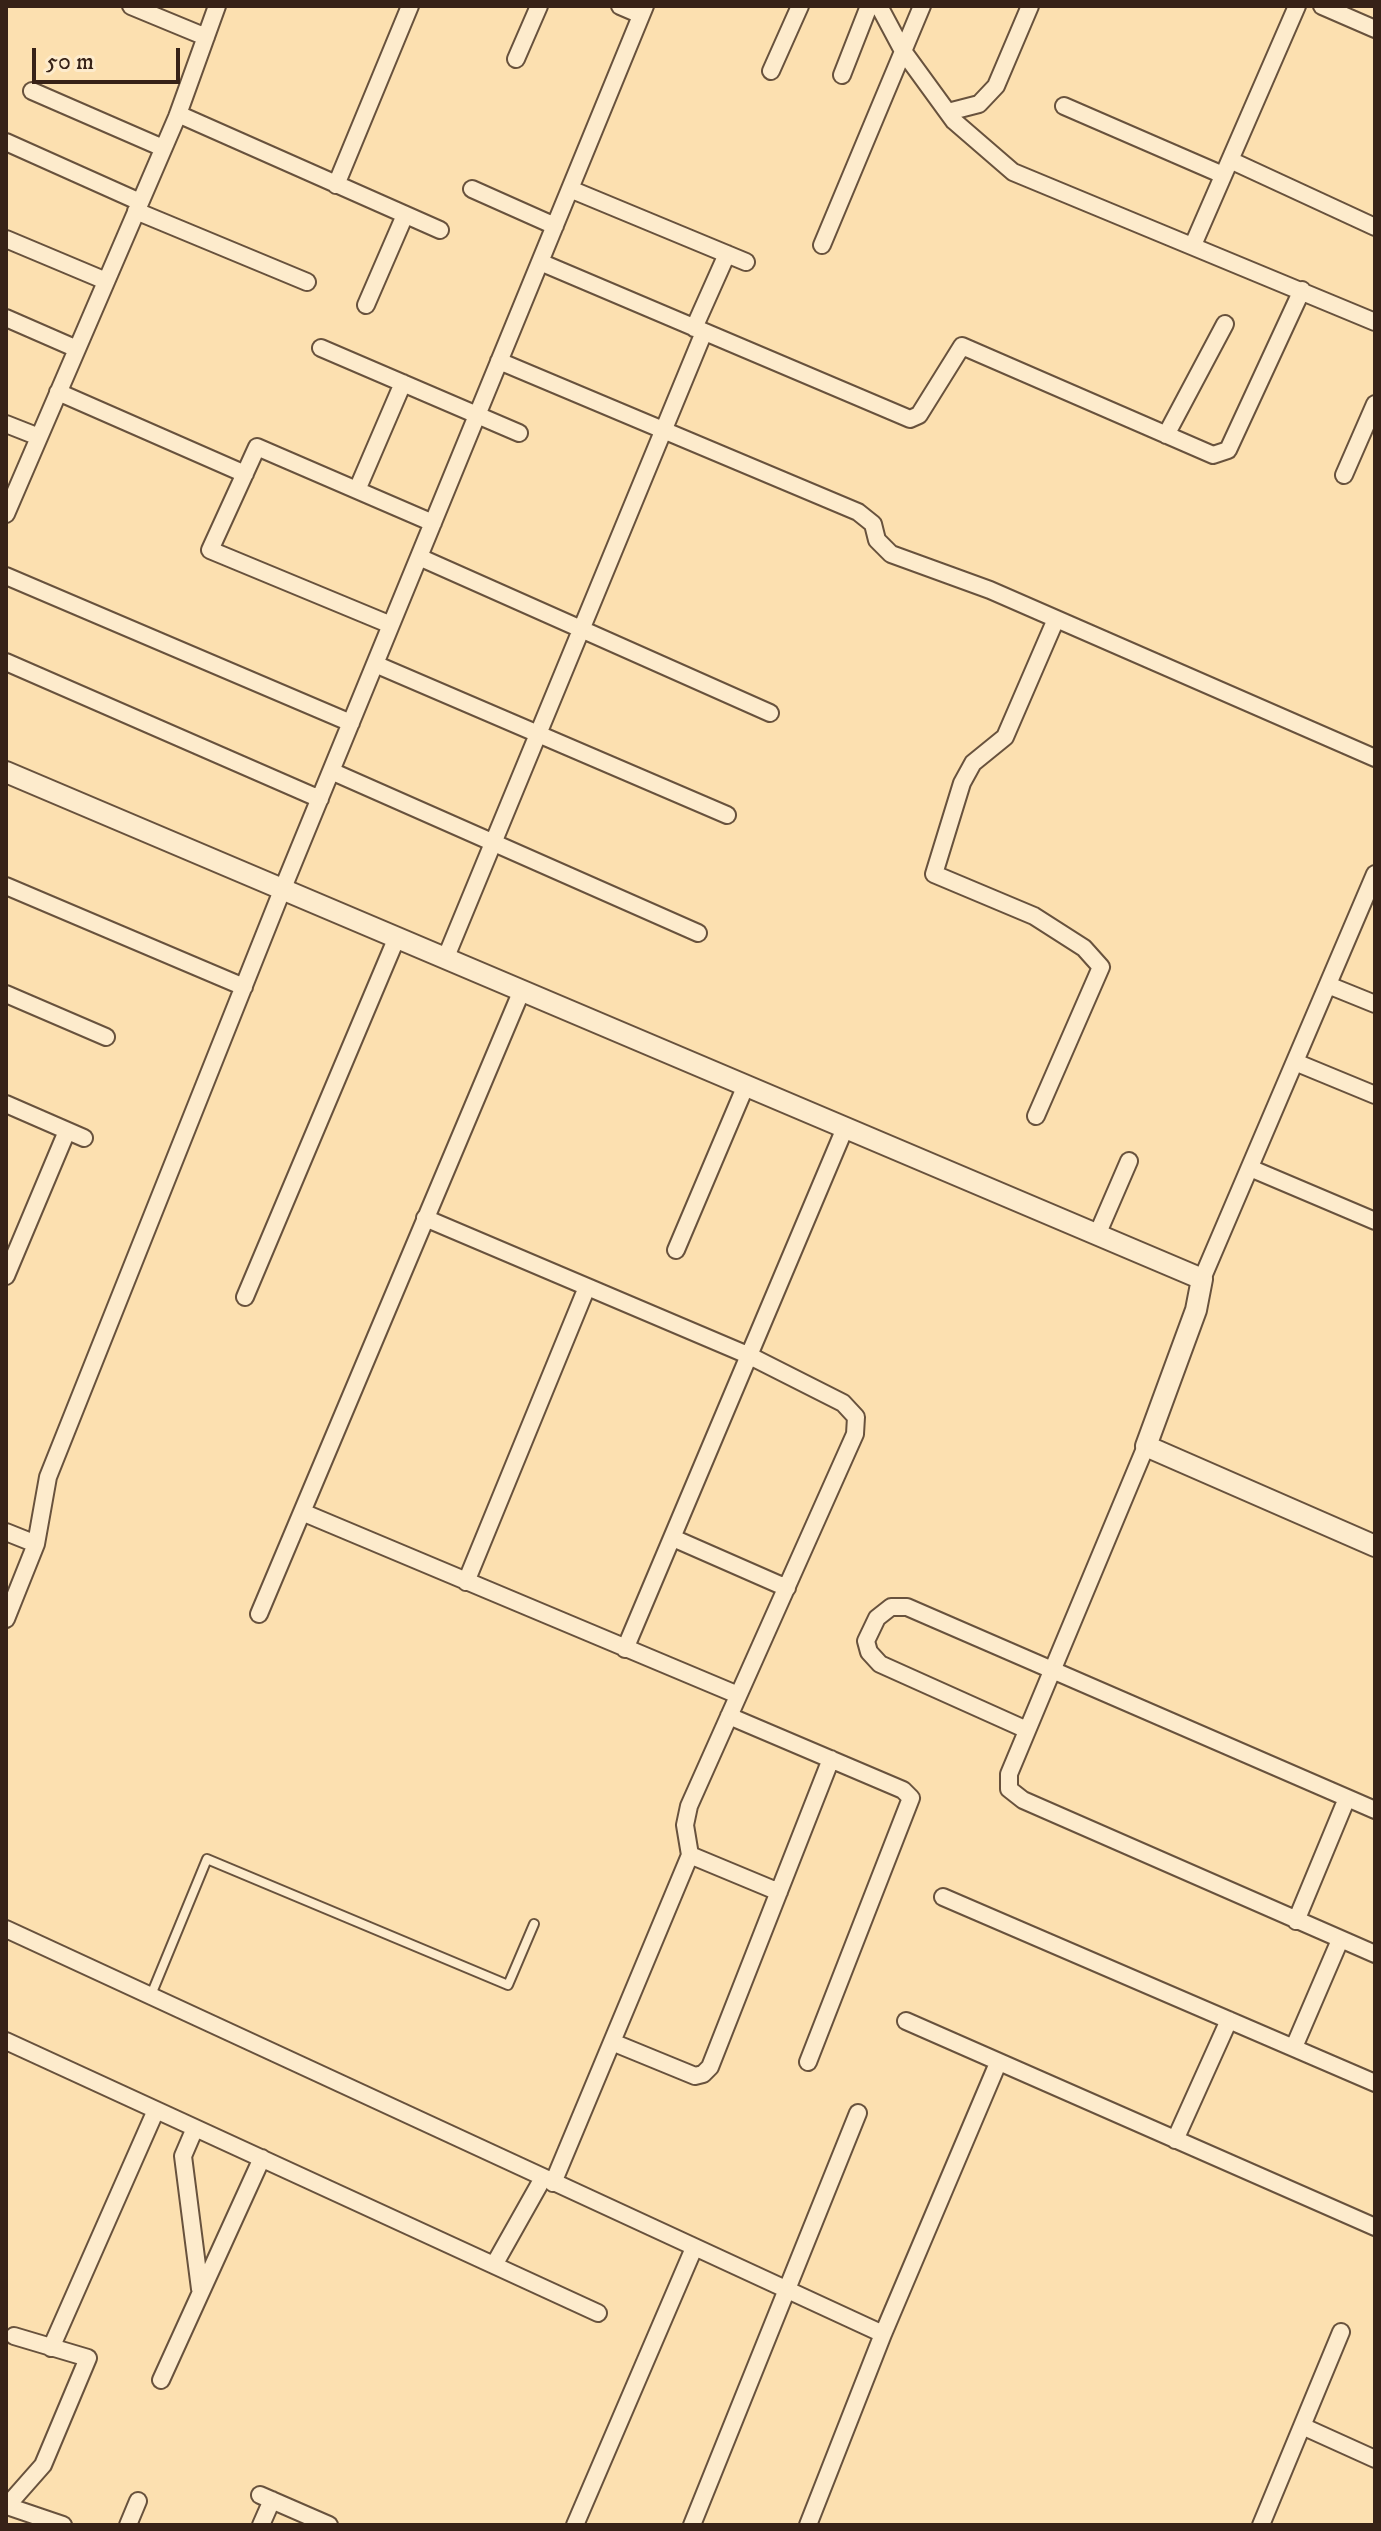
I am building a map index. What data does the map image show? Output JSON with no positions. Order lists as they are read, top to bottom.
{
  "scale_bar": "50 m"
}
